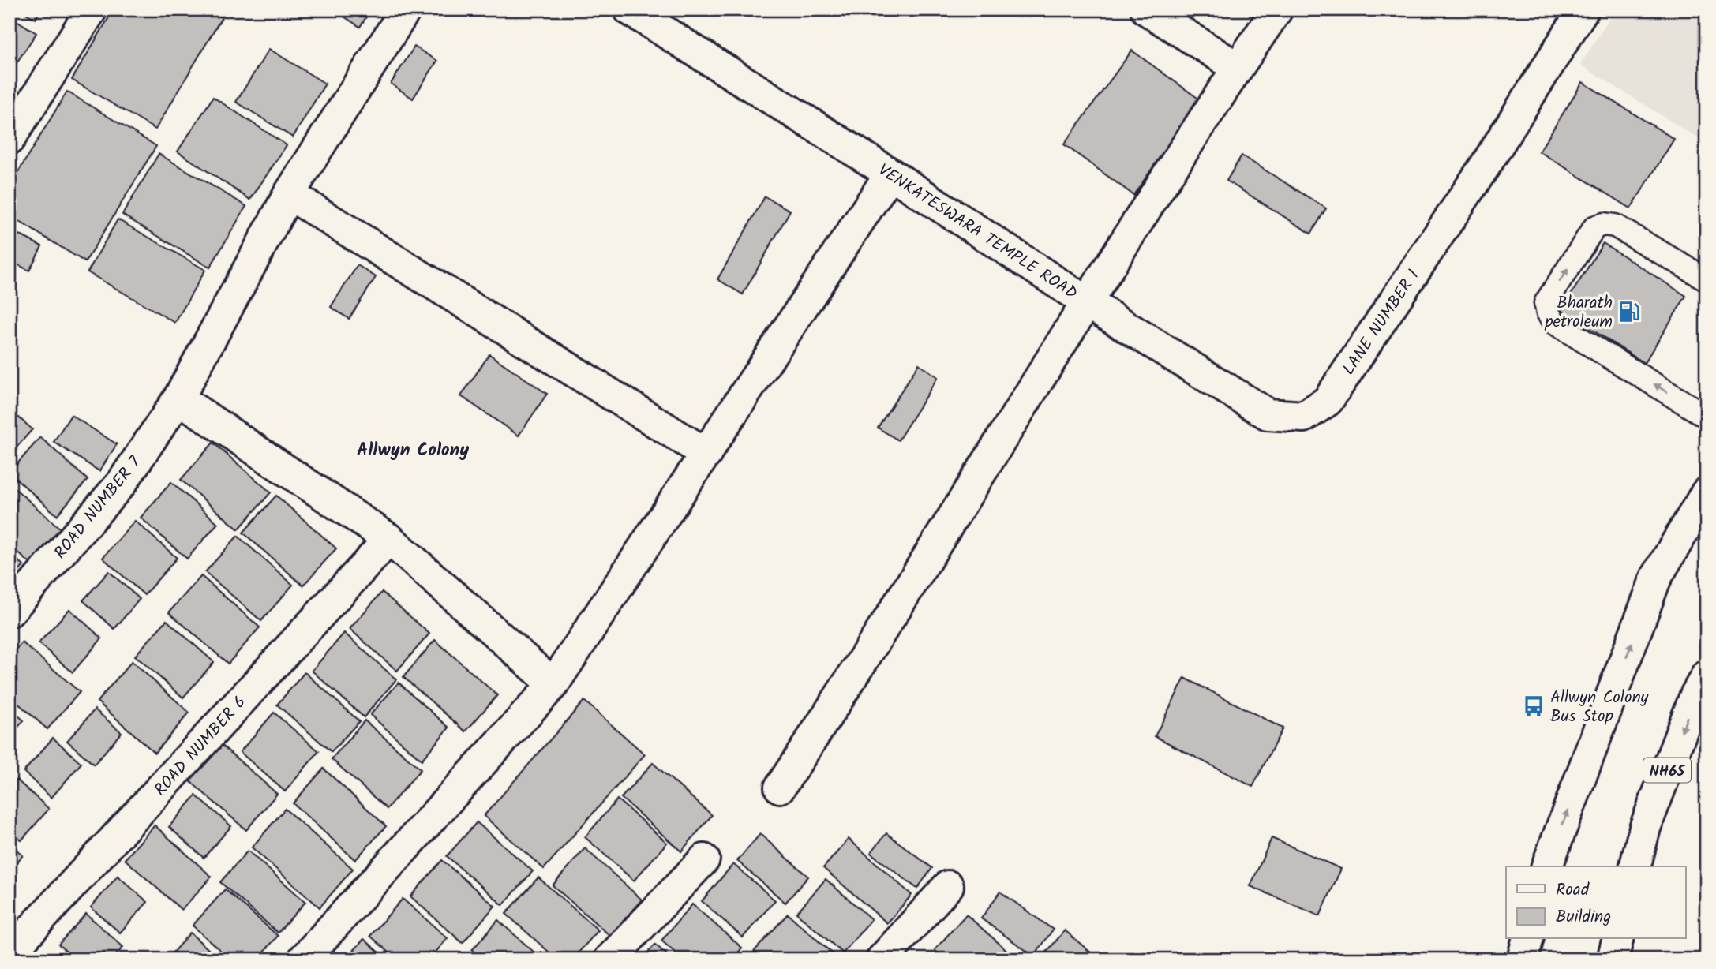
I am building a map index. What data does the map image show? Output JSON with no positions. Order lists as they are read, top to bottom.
{
  "streets": {
    "main road": [
      "VENKATESWARA TEMPLE ROAD",
      "LANE NUMBER 1",
      "ROAD NUMBER 7",
      "ROAD NUMBER 6",
      "NH65"
    ]
  },
  "crossings": [
    ["VENKATESWARA TEMPLE ROAD", "LANE NUMBER 1"]
  ],
  "districts": ["Allwyn Colony"],
  "places": {
    "fuel station": ["Bharath petroleum"],
    "bus stop": ["Allwyn Colony Bus Stop"]
  },
  "legend": ["Road", "Building"]
}
